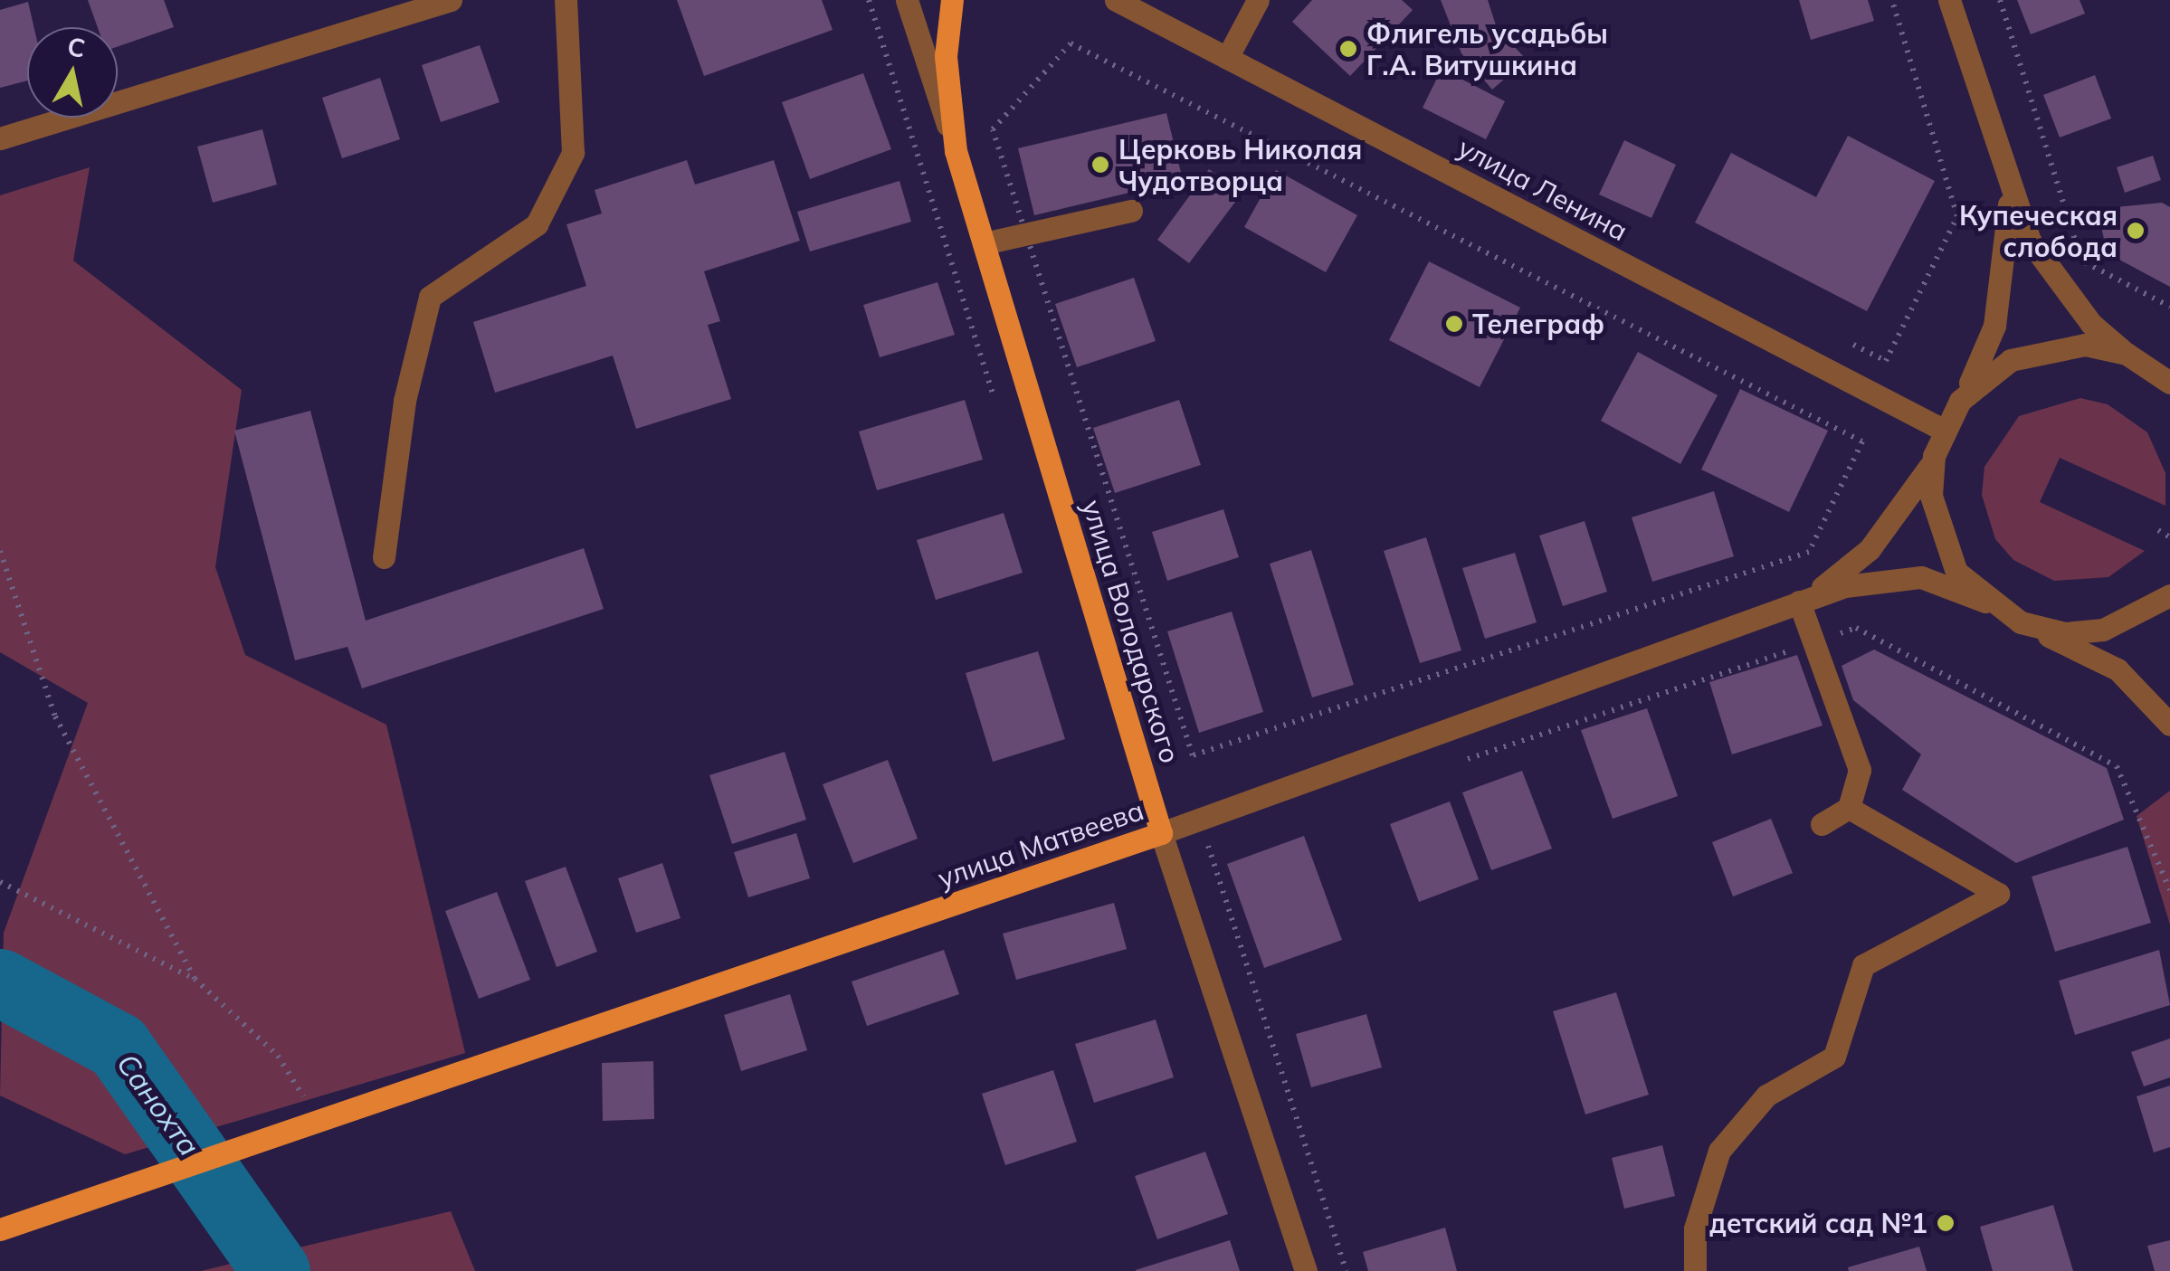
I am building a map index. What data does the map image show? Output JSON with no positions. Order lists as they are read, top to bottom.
{
  "streets": {
    "main road": ["улица Володарского", "улица Матвеева"],
    "street": ["улица Ленина"]
  },
  "crossings": [
    ["улица Володарского", "улица Матвеева"]
  ],
  "water": ["Санохта"],
  "places": [
    "Флигель усадьбы Г.А. Витушкина",
    "Церковь Николая Чудотворца",
    "Купеческая слобода",
    "Телеграф",
    "детский сад №1"
  ],
  "north": "top"
}
